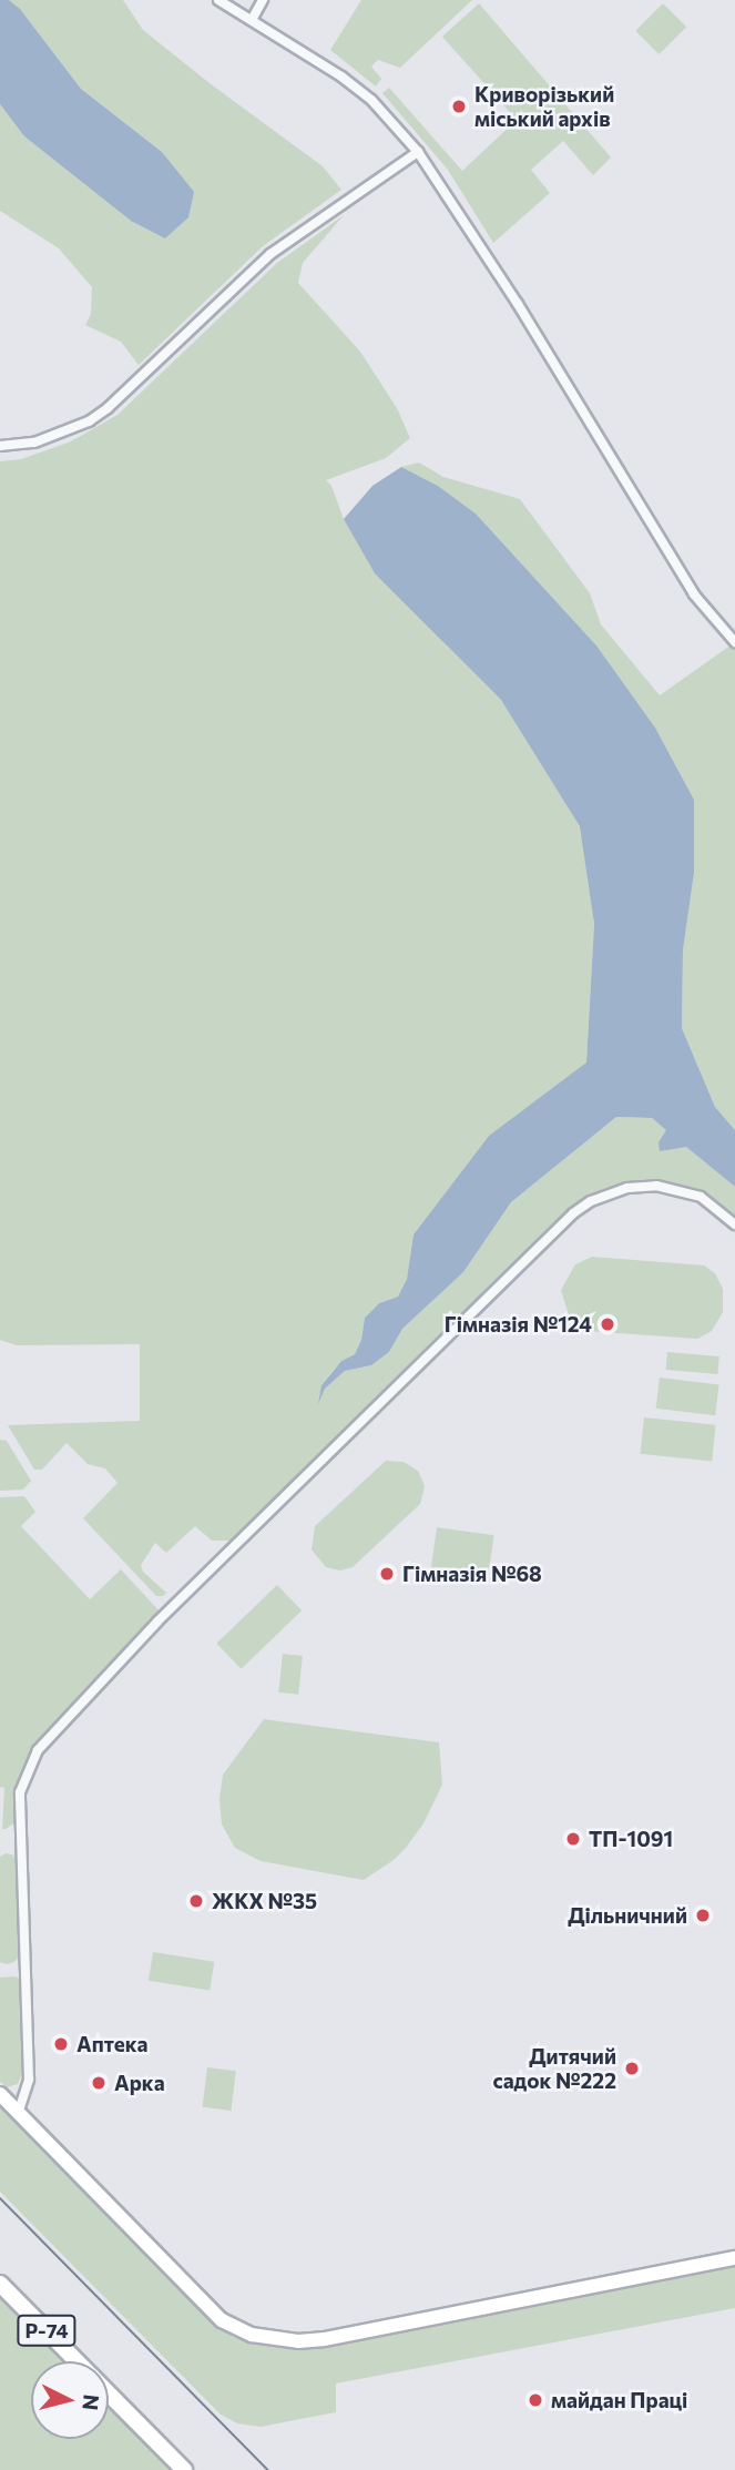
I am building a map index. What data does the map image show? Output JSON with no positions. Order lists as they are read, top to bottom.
{
  "streets": {
    "main road": ["Р-74"]
  },
  "places": [
    "Криворізький міський архів",
    "Гімназія №124",
    "Гімназія №68",
    "ТП-1091",
    "ЖКХ №35",
    "Дільничний",
    "Аптека",
    "Дитячий садок №222",
    "Арка",
    "майдан Праці"
  ],
  "north": "right"
}
